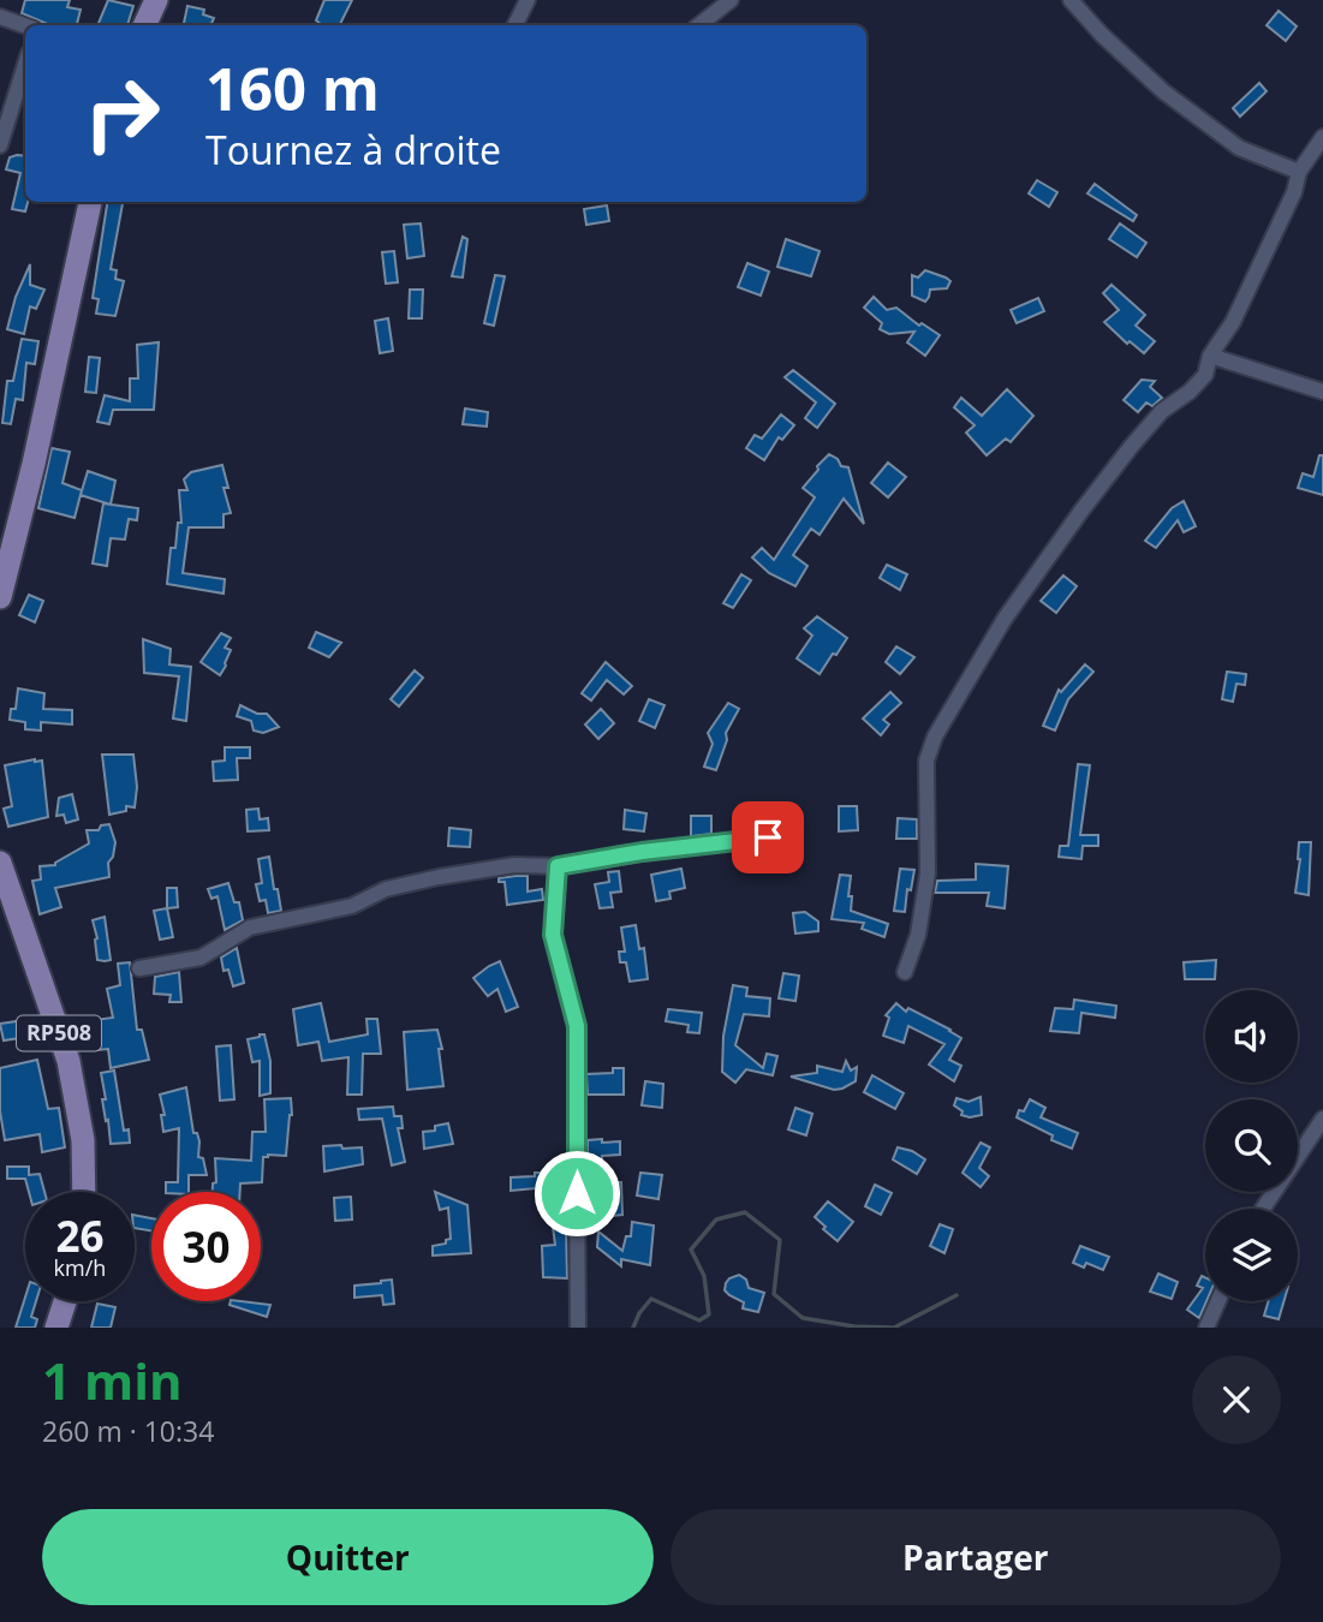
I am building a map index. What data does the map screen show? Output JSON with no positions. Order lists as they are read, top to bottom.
{
  "streets": {
    "main road": ["RP508"]
  },
  "page": {
    "turn": ["160 m", "Tournez à droite"],
    "speed": "26 km/h",
    "limit": "30",
    "heading": ["1 min", "260 m · 10:34"],
    "buttons": ["Quitter", "Partager"]
  }
}
